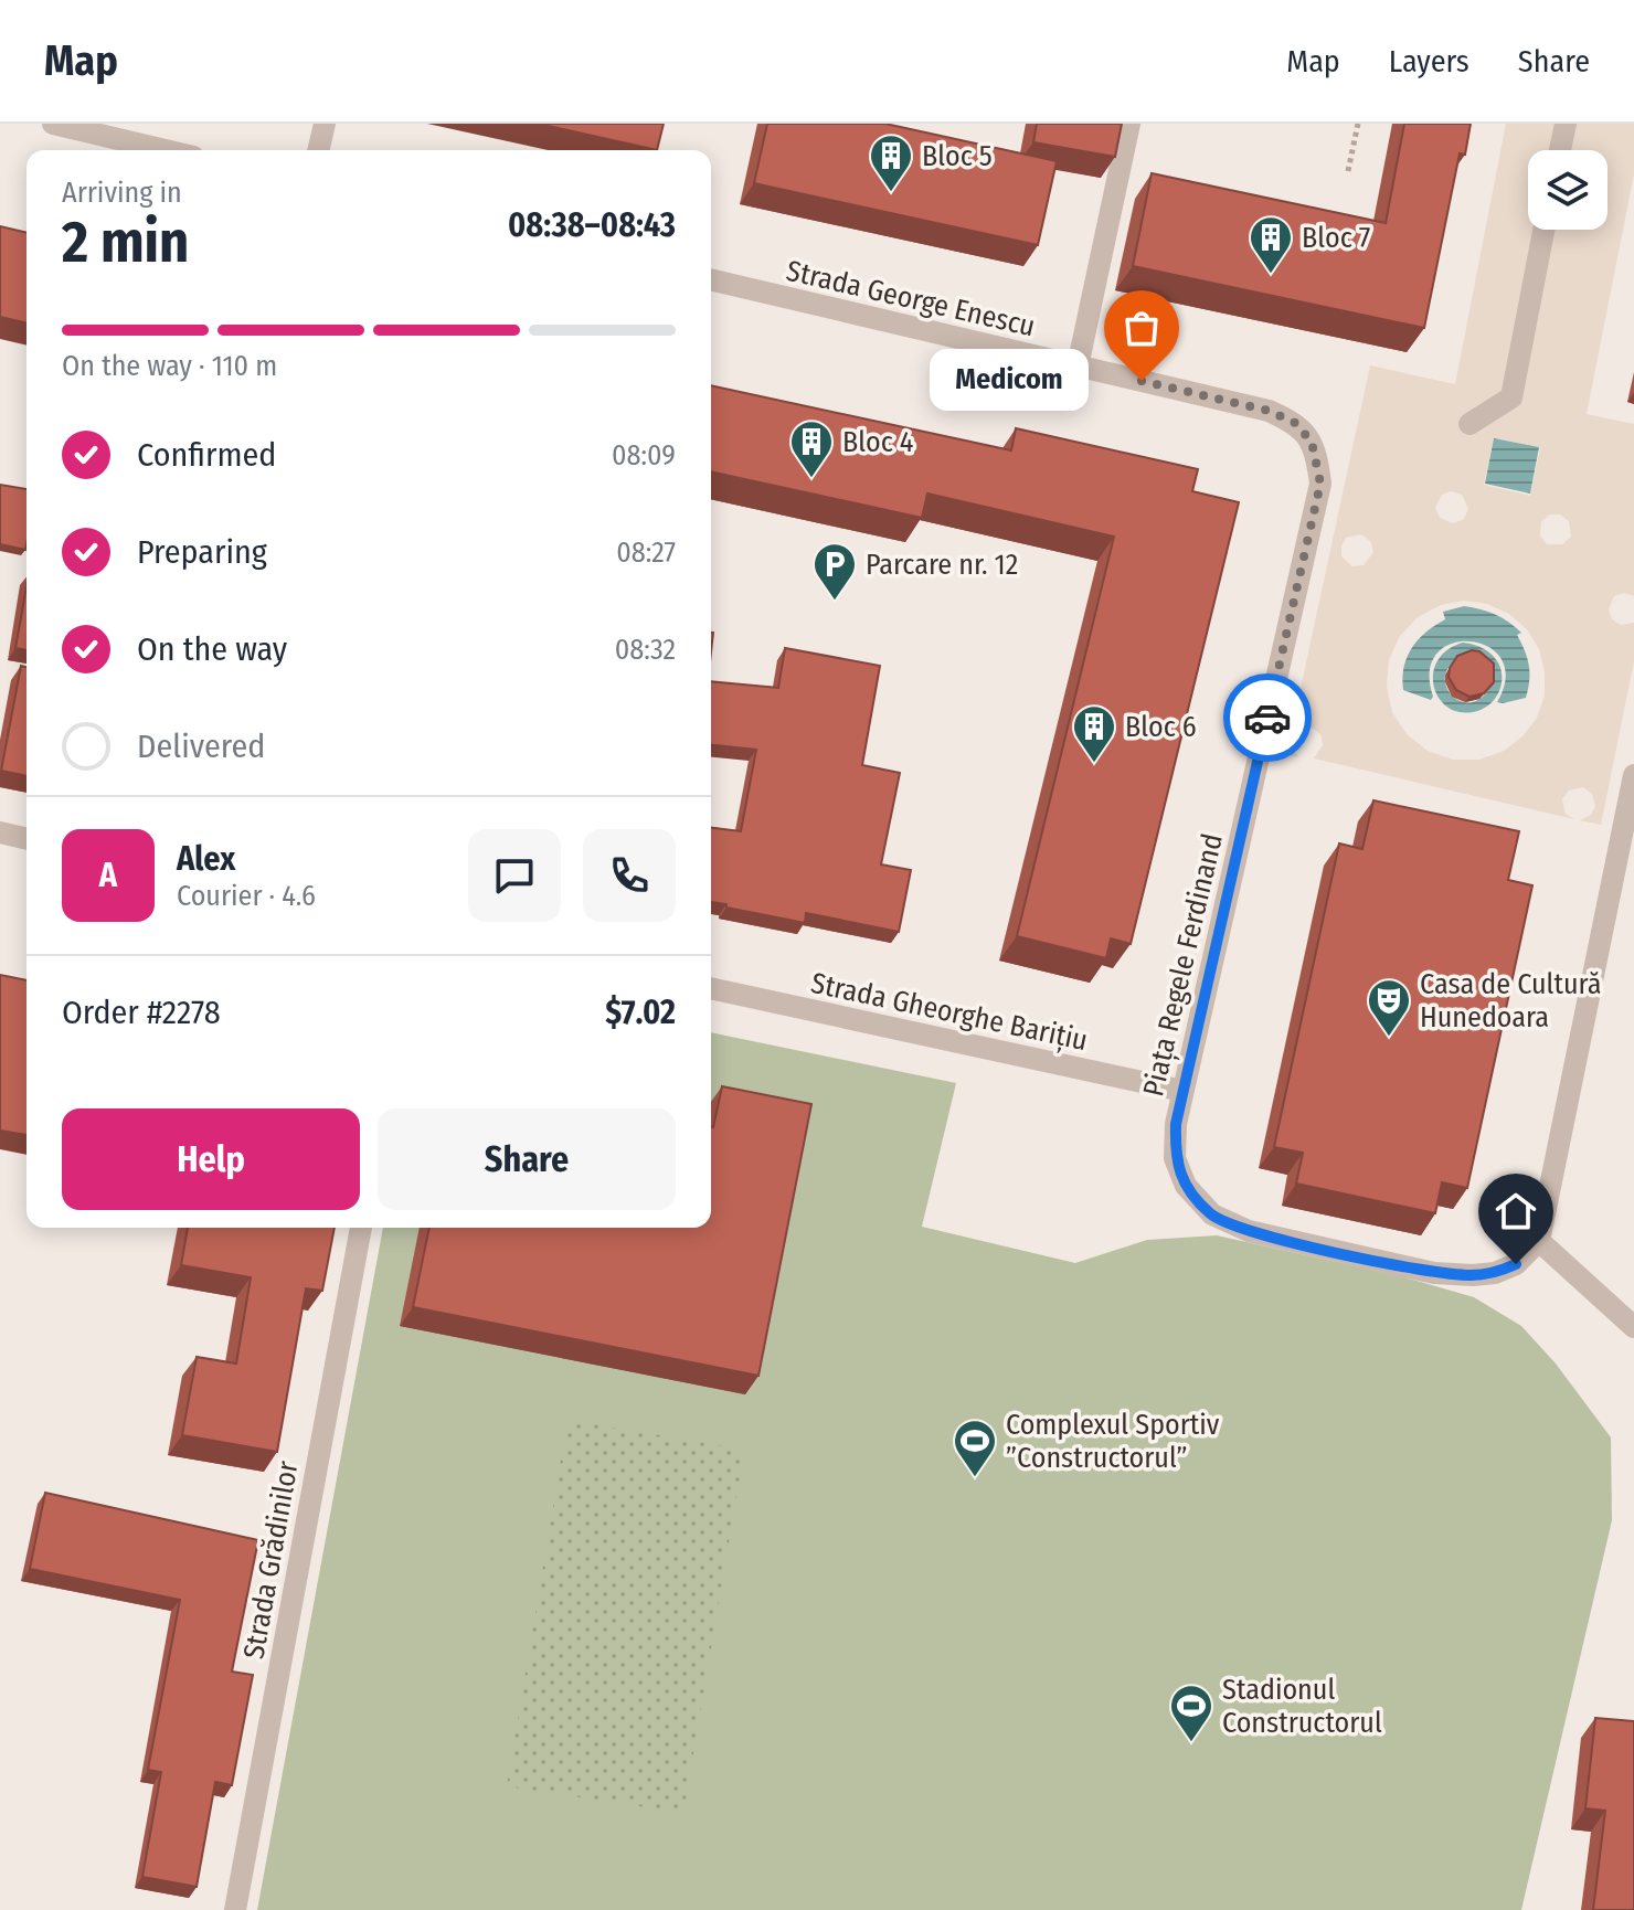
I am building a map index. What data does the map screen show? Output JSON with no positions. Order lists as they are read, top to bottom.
{
  "streets": {
    "street": [
      "Strada George Enescu",
      "Piața Regele Ferdinand",
      "Strada Gheorghe Barițiu",
      "Strada Grădinilor"
    ]
  },
  "crossings": [
    ["Strada George Enescu", "Piața Regele Ferdinand"],
    ["Piața Regele Ferdinand", "Strada Gheorghe Barițiu"]
  ],
  "places": {
    "building": [
      "Bloc 5",
      "Bloc 7",
      "Bloc 4",
      "Bloc 6"
    ],
    "other": ["Medicom"],
    "parking": ["Parcare nr. 12"],
    "theatre": ["Casa de Cultură Hunedoara"],
    "sports": ["Complexul Sportiv ”Constructorul”", "Stadionul Constructorul"]
  },
  "page": {
    "header": "Map",
    "nav": ["Map", "Layers", "Share"],
    "heading": ["2 min", "Arriving in", "08:38–08:43"],
    "panel": [
      "Alex",
      "Courier · 4.6",
      "Order #2278",
      "$7.02"
    ],
    "bar": "On the way · 110 m",
    "bubble": "Medicom",
    "list": [
      ["Confirmed", "08:09"],
      ["Preparing", "08:27"],
      ["On the way", "08:32"],
      "Delivered"
    ],
    "round": "A",
    "buttons": ["Help", "Share"]
  }
}
